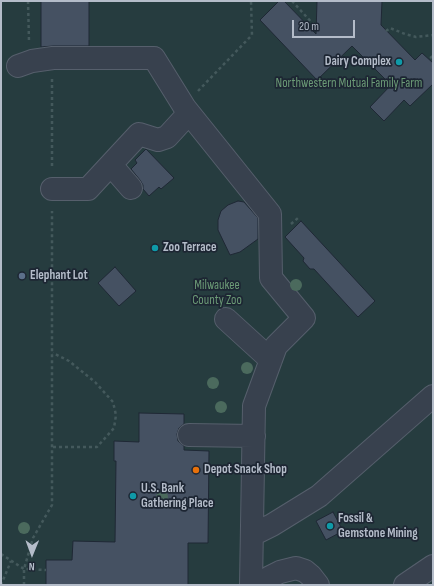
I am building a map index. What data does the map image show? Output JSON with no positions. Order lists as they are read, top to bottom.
{
  "parks": ["Northwestern Mutual Family Farm", "Milwaukee County Zoo"],
  "places": [
    "Dairy Complex",
    "Zoo Terrace",
    "Elephant Lot",
    "Depot Snack Shop",
    "U.S. Bank Gathering Place",
    "Fossil & Gemstone Mining"
  ],
  "scale_bar": "20 m",
  "north": "bottom"
}
